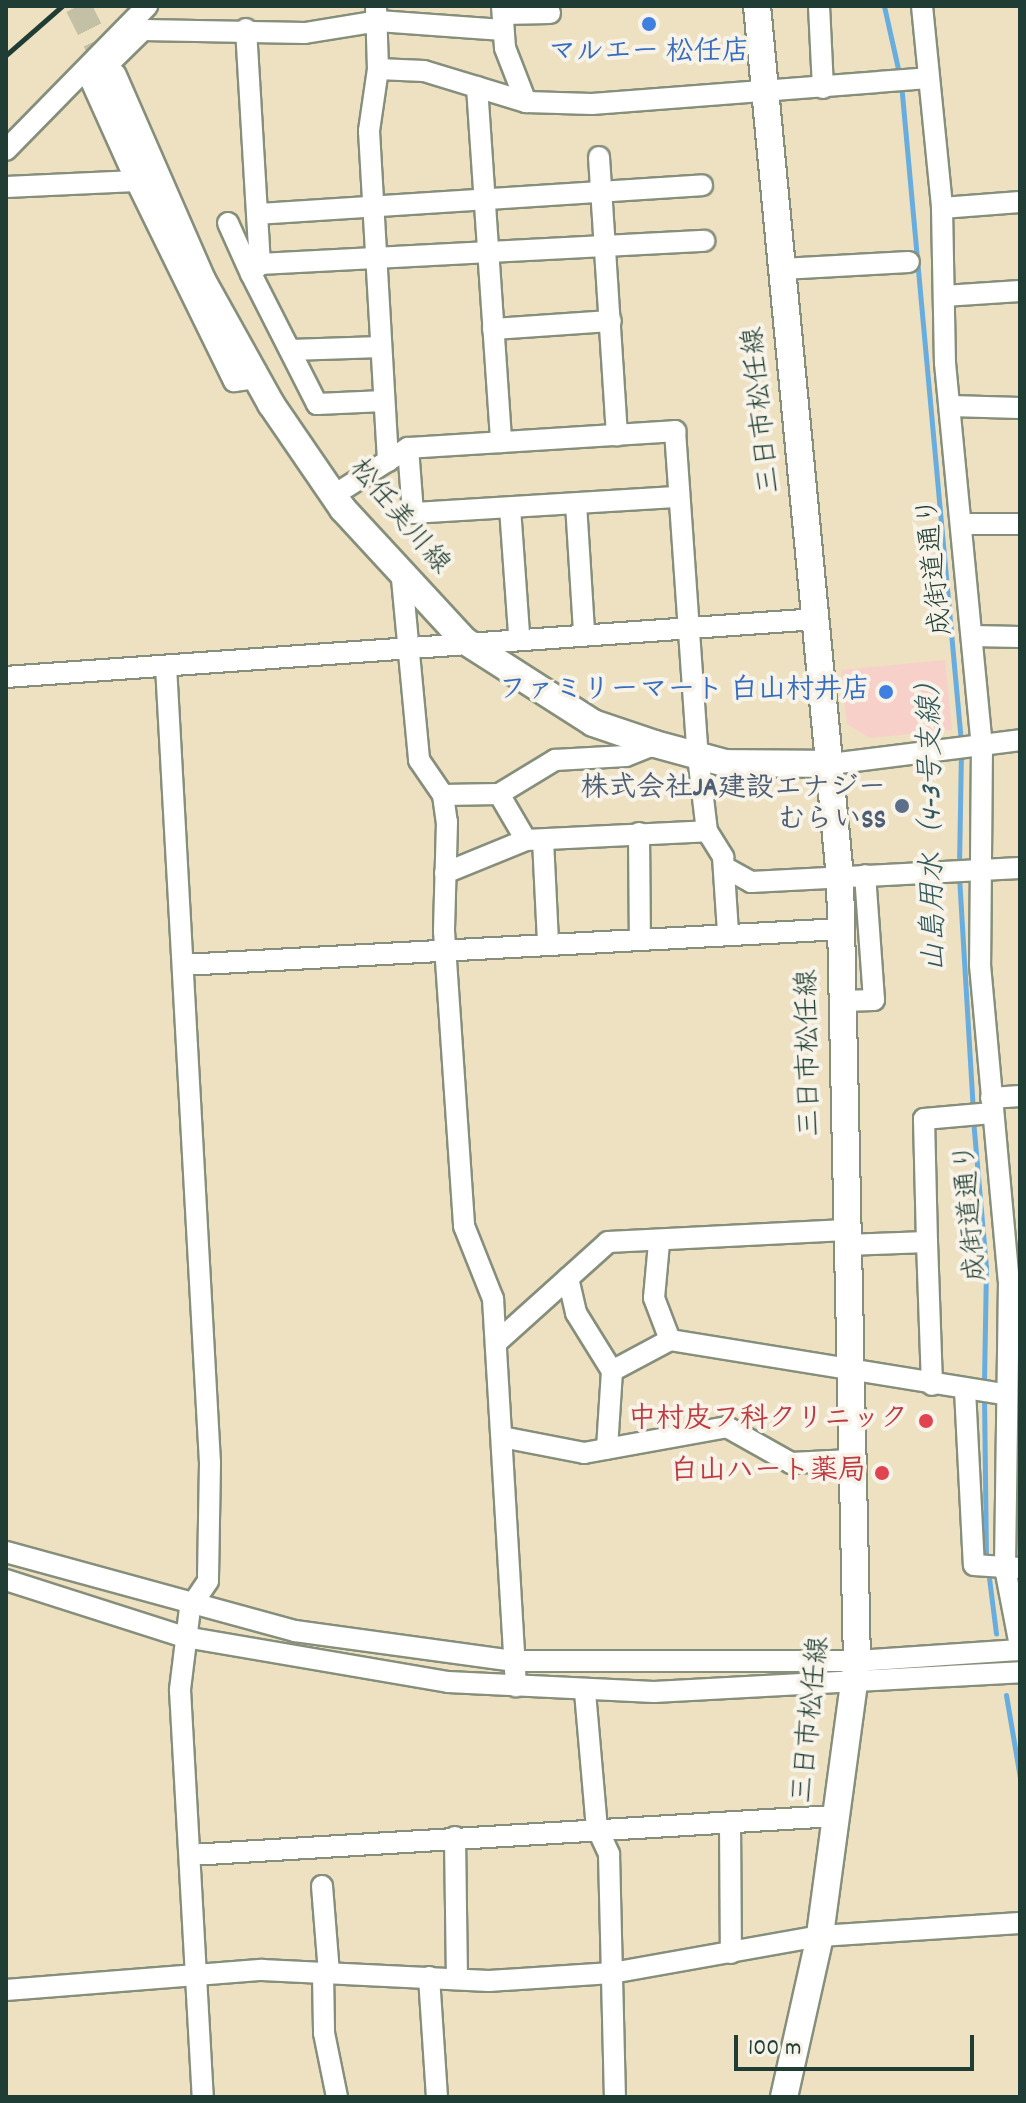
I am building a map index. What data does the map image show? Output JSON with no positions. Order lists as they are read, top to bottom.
{
  "streets": {
    "main road": ["三日市松任線", "松任美川線"],
    "street": ["成街道通り"]
  },
  "crossings": [
    ["三日市松任線", "松任美川線"]
  ],
  "water": ["山島用水（4-3号支線）"],
  "places": [
    "マルエー 松任店",
    "ファミリーマート 白山村井店",
    "株式会社JA建設エナジー むらいSS",
    "中村皮フ科クリニック",
    "白山ハート薬局"
  ],
  "scale_bar": "100 m"
}
